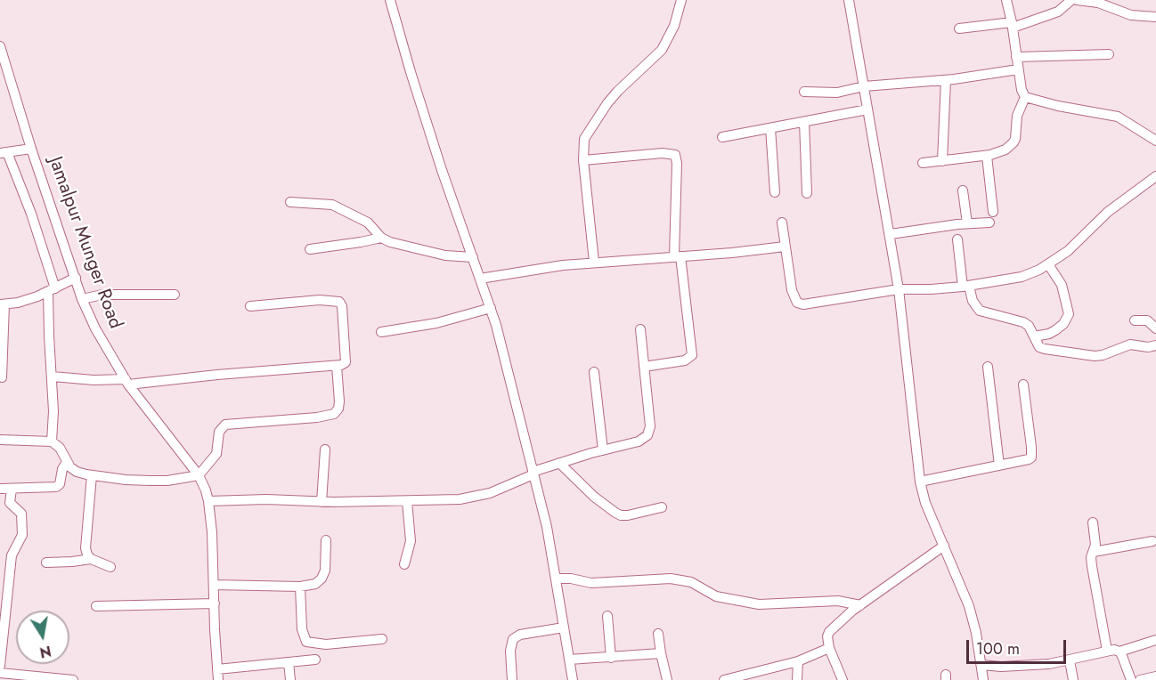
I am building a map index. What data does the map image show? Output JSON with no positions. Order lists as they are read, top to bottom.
{
  "streets": {
    "street": ["Jamalpur Munger Road"]
  },
  "scale_bar": "100 m",
  "north": "bottom"
}
